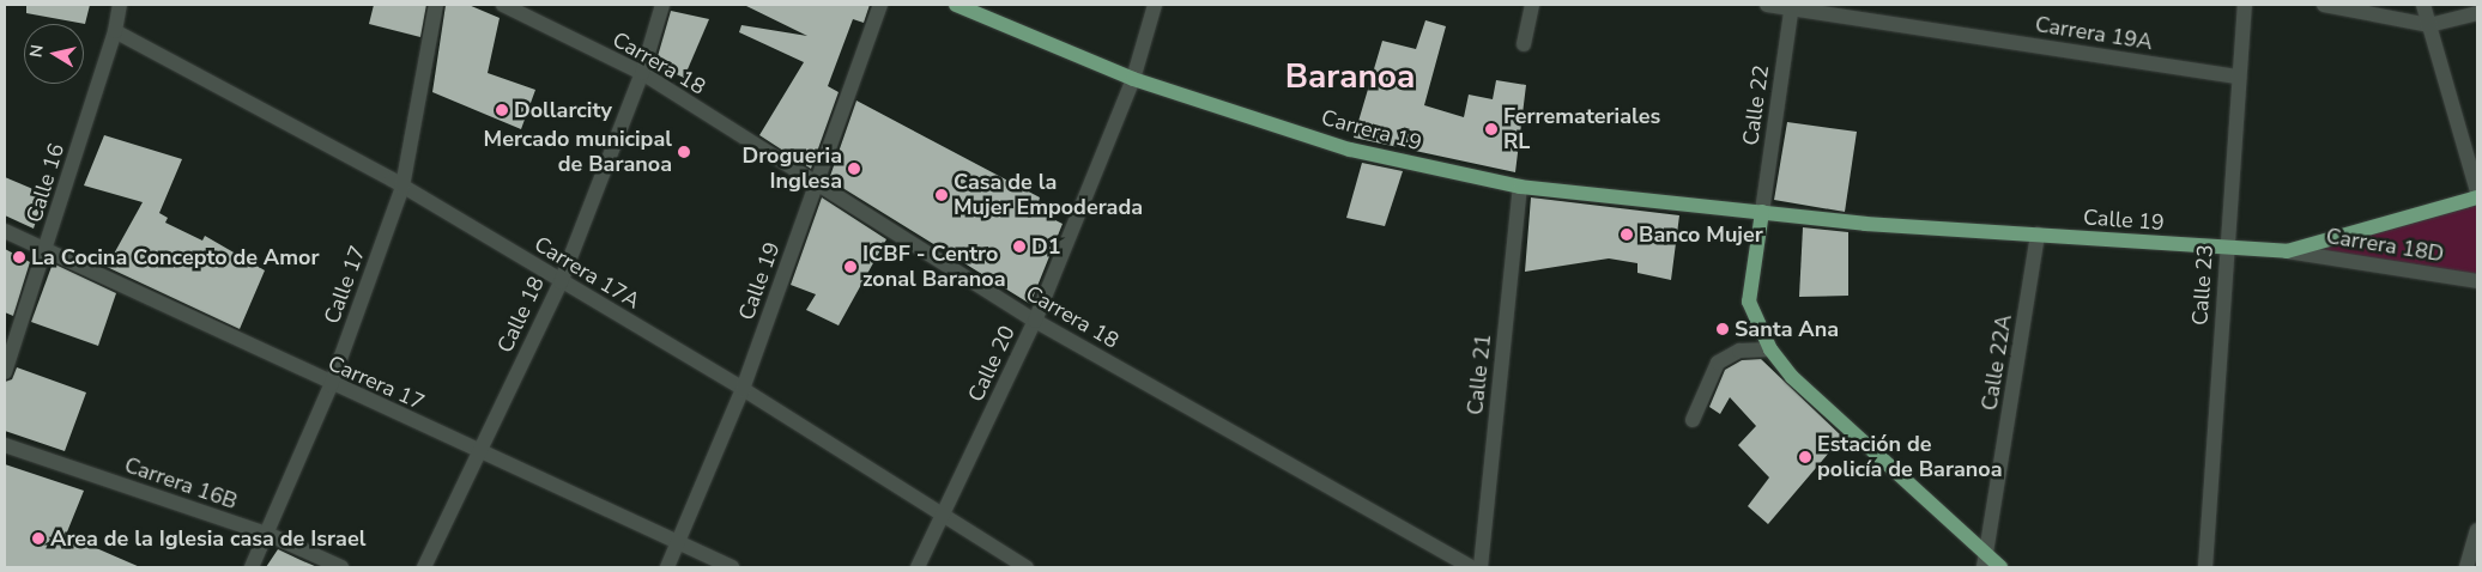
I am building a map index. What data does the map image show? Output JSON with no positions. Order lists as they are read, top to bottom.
{
  "streets": {
    "main road": ["Carrera 19", "Calle 19"],
    "street": [
      "Carrera 19A",
      "Carrera 18",
      "Calle 22",
      "Calle 16",
      "Carrera 18D",
      "Carrera 17A",
      "Calle 17",
      "Calle 23",
      "Calle 18",
      "Calle 22A",
      "Calle 20",
      "Calle 21",
      "Carrera 17",
      "Carrera 16B"
    ]
  },
  "crossings": [
    ["Carrera 19A", "Calle 22"],
    ["Carrera 19A", "Calle 23"],
    ["Carrera 18", "Calle 19"],
    ["Carrera 18", "Calle 18"],
    ["Carrera 18", "Calle 20"],
    ["Calle 22", "Carrera 19"],
    ["Calle 22", "Calle 19"],
    ["Carrera 19", "Calle 19"],
    ["Carrera 19", "Calle 20"],
    ["Carrera 19", "Calle 21"],
    ["Calle 16", "Carrera 17A"],
    ["Calle 16", "Carrera 17"],
    ["Calle 19", "Carrera 18D"],
    ["Calle 19", "Carrera 17A"],
    ["Calle 19", "Calle 23"],
    ["Calle 19", "Calle 22A"],
    ["Calle 19", "Carrera 17"],
    ["Carrera 17A", "Calle 17"],
    ["Carrera 17A", "Calle 18"],
    ["Carrera 17A", "Calle 20"],
    ["Calle 17", "Carrera 17"],
    ["Calle 17", "Carrera 16B"],
    ["Calle 18", "Carrera 17"]
  ],
  "districts": ["Baranoa"],
  "places": [
    "Dollarcity",
    "Ferremateriales RL",
    "Mercado municipal de Baranoa",
    "Drogueria Inglesa",
    "Casa de la Mujer Empoderada",
    "Banco Mujer",
    "D1",
    "La Cocina Concepto de Amor",
    "ICBF - Centro zonal Baranoa",
    "Santa Ana",
    "Estación de policía de Baranoa",
    "Area de la Iglesia casa de Israel"
  ],
  "north": "left"
}
